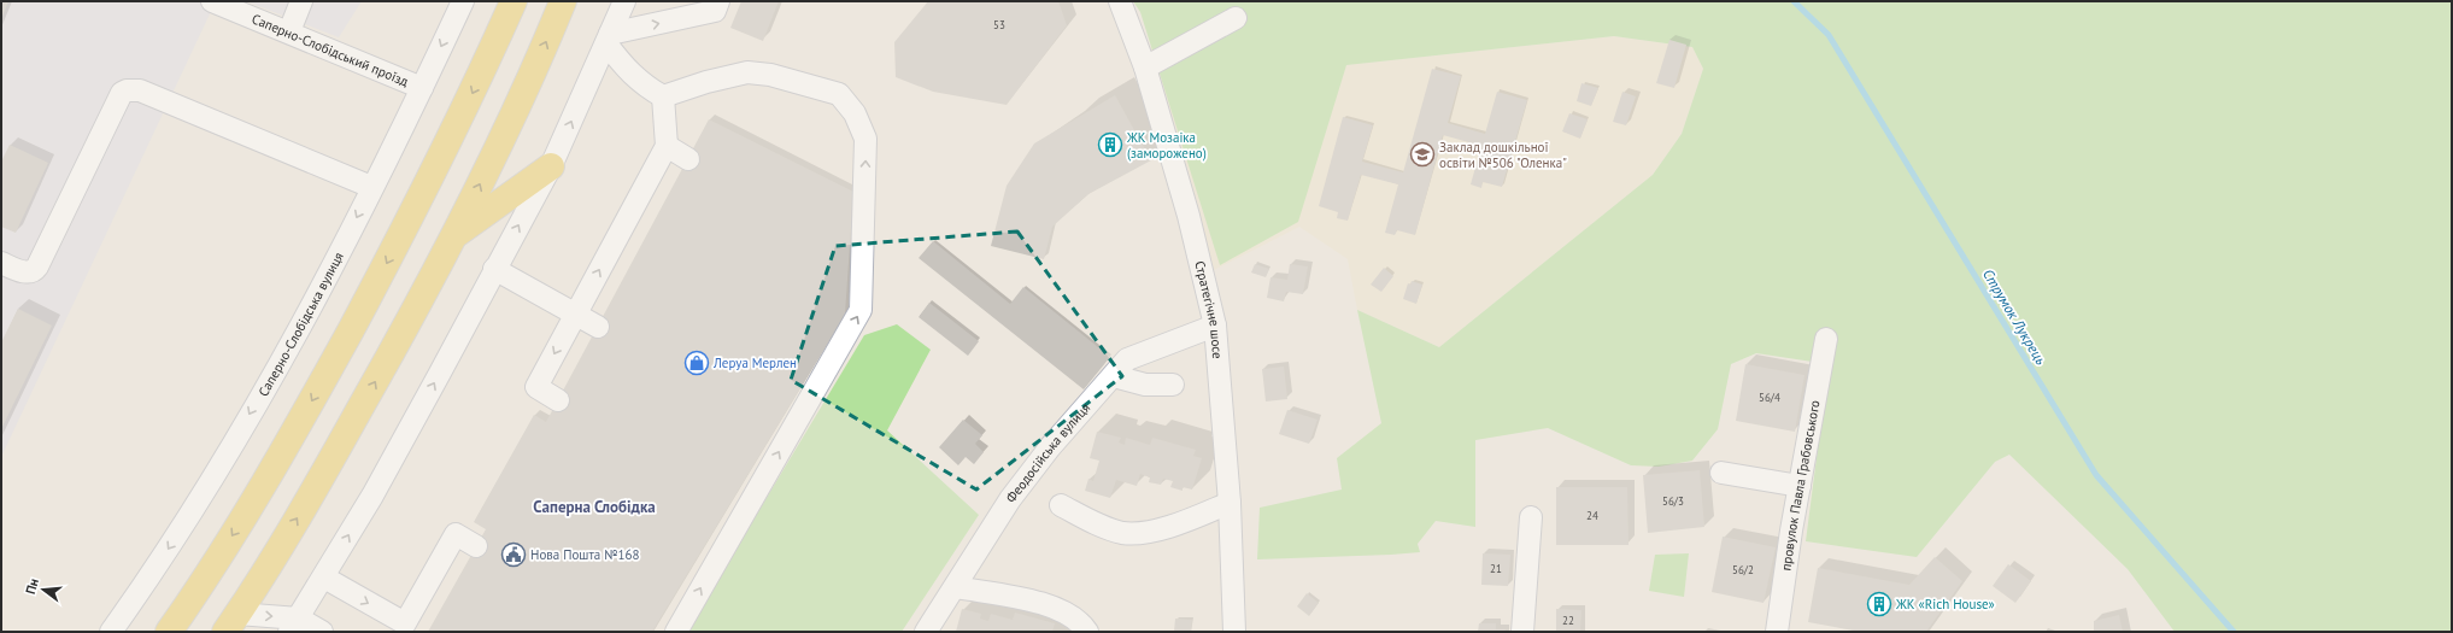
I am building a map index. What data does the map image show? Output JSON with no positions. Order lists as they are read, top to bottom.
{
  "streets": {
    "street": [
      "Саперно-Слобідський проїзд",
      "Стратегічне шосе",
      "Саперно-Слобідська вулиця",
      "Феодосійська вулиця",
      "провулок Павла Грабовського"
    ]
  },
  "crossings": [
    ["Саперно-Слобідський проїзд", "Саперно-Слобідська вулиця"],
    ["Стратегічне шосе", "Феодосійська вулиця"]
  ],
  "districts": ["Саперна Слобідка"],
  "water": ["Струмок Лукрець"],
  "places": {
    "building": ["ЖК Мозаіка (заморожено)", "ЖК «Rich House»"],
    "school or university": ["Заклад дошкільної освіти №506 \"Оленка\""],
    "shop": ["Леруа Мерлен"],
    "public building": ["Нова Пошта №168"]
  },
  "house_numbers": [
    "53",
    "56/4",
    "56/3",
    "24",
    "21",
    "56/2",
    "22"
  ],
  "north": "left"
}
